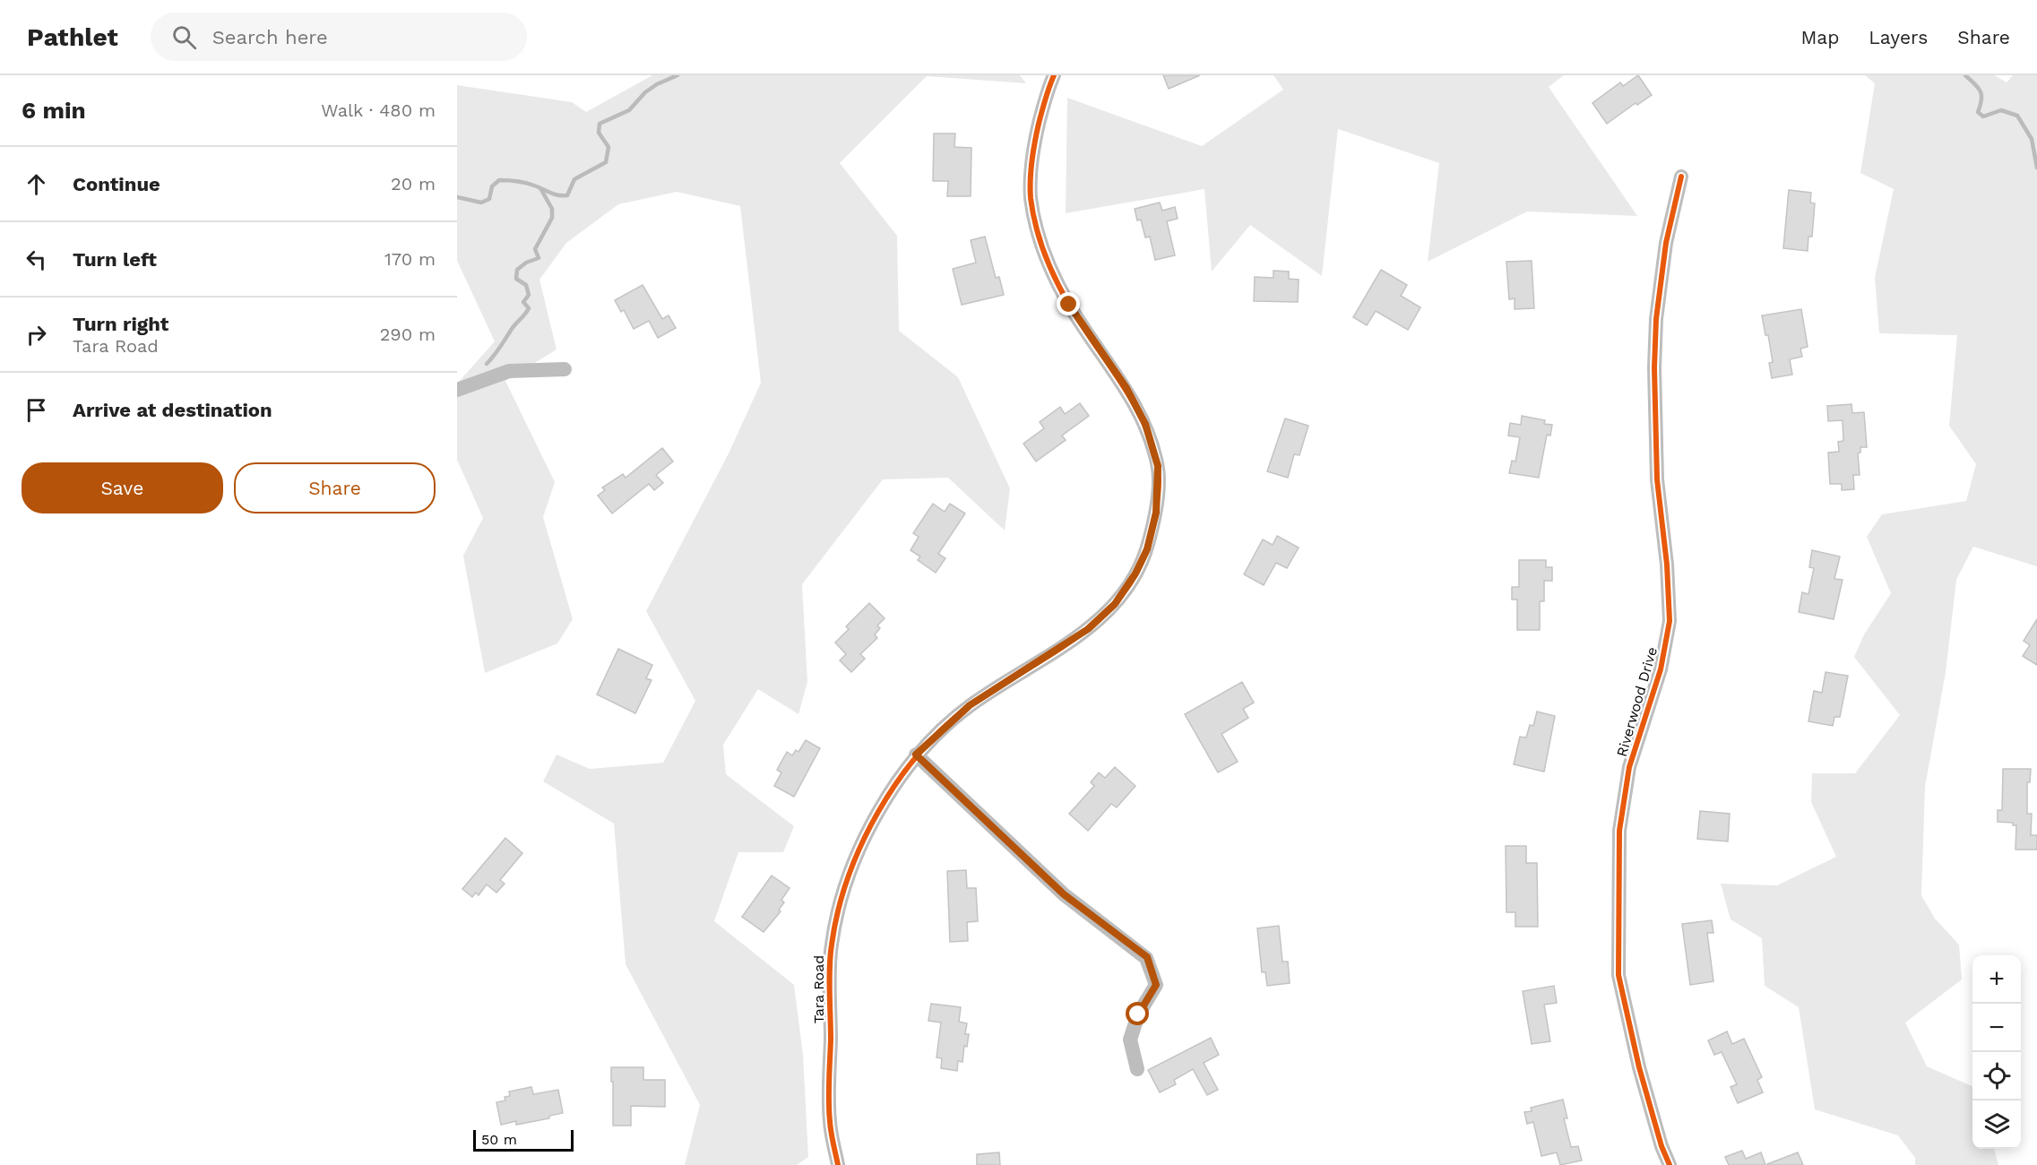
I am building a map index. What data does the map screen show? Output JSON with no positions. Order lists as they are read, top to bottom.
{
  "streets": {
    "street": ["Riverwood Drive", "Tara Road"]
  },
  "scale_bar": "50 m",
  "page": {
    "header": "Pathlet",
    "search": "Search here",
    "nav": ["Map", "Layers", "Share"],
    "heading": ["6 min", "Walk · 480 m"],
    "list": [
      ["Continue", "20 m"],
      ["Turn left", "170 m"],
      ["Turn right", "Tara Road", "290 m"],
      "Arrive at destination"
    ],
    "buttons": ["Save", "Share"],
    "map_buttons": ["+", "−"],
    "scale": "50 m"
  }
}
